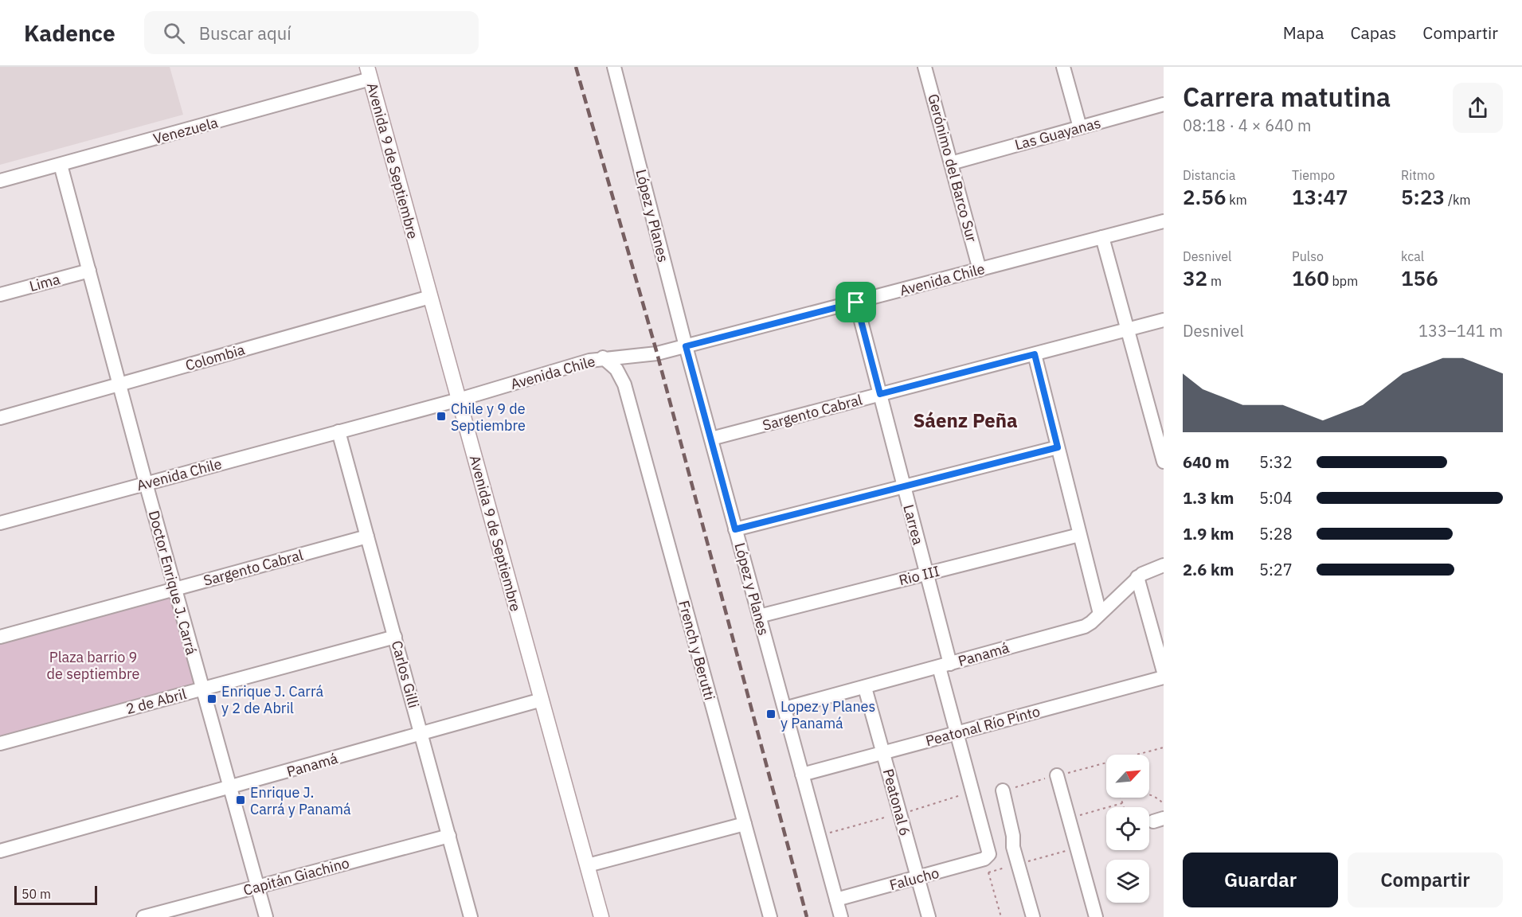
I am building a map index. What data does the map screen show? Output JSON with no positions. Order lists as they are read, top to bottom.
{
  "streets": {
    "street": [
      "Venezuela",
      "Las Guayanas",
      "Avenida 9 de Septiembre",
      "Gerónimo del Barco Sur",
      "López y Planes",
      "Avenida Chile",
      "Lima",
      "Colombia",
      "Sargento Cabral",
      "Larrea",
      "Rio III",
      "Doctor Enrique J. Carrá",
      "French y Berutti",
      "Panamá",
      "Carlos Gilli",
      "2 de Abril",
      "Peatonal Río Pinto",
      "Peatonal 6",
      "Capitán Giachino",
      "Falucho"
    ]
  },
  "crossings": [
    ["Venezuela", "Avenida 9 de Septiembre"],
    ["Venezuela", "Doctor Enrique J. Carrá"],
    ["Las Guayanas", "Gerónimo del Barco Sur"],
    ["Avenida 9 de Septiembre", "Avenida Chile"],
    ["Avenida 9 de Septiembre", "Colombia"],
    ["Avenida 9 de Septiembre", "Panamá"],
    ["Gerónimo del Barco Sur", "Avenida Chile"],
    ["López y Planes", "Avenida Chile"],
    ["López y Planes", "Sargento Cabral"],
    ["López y Planes", "Rio III"],
    ["López y Planes", "Panamá"],
    ["López y Planes", "Peatonal Río Pinto"],
    ["López y Planes", "Falucho"],
    ["Avenida Chile", "Larrea"],
    ["Avenida Chile", "Doctor Enrique J. Carrá"],
    ["Avenida Chile", "French y Berutti"],
    ["Avenida Chile", "Carlos Gilli"],
    ["Lima", "Doctor Enrique J. Carrá"],
    ["Colombia", "Doctor Enrique J. Carrá"],
    ["Sargento Cabral", "Larrea"],
    ["Sargento Cabral", "Doctor Enrique J. Carrá"],
    ["Sargento Cabral", "Carlos Gilli"],
    ["Larrea", "Rio III"],
    ["Larrea", "Panamá"],
    ["Larrea", "Peatonal Río Pinto"],
    ["Larrea", "Falucho"],
    ["Doctor Enrique J. Carrá", "Panamá"],
    ["Doctor Enrique J. Carrá", "2 de Abril"],
    ["Doctor Enrique J. Carrá", "Capitán Giachino"],
    ["Panamá", "Carlos Gilli"],
    ["Panamá", "Peatonal 6"],
    ["Carlos Gilli", "2 de Abril"],
    ["Carlos Gilli", "Capitán Giachino"],
    ["Peatonal Río Pinto", "Peatonal 6"],
    ["Peatonal 6", "Falucho"]
  ],
  "districts": ["Sáenz Peña"],
  "parks": ["Plaza barrio 9 de septiembre"],
  "places": {
    "transit": [
      "Chile y 9 de Septiembre",
      "Enrique J. Carrá y 2 de Abril",
      "Lopez y Planes y Panamá",
      "Enrique J. Carrá y Panamá"
    ]
  },
  "scale_bar": "50 m",
  "north": "top right",
  "page": {
    "header": "Kadence",
    "search": "Buscar aquí",
    "nav": ["Mapa", "Capas", "Compartir"],
    "heading": ["Carrera matutina", "08:18 · 4 × 640 m"],
    "stats": [
      ["Distancia", "2.56 km"],
      ["Tiempo", "13:47"],
      ["Ritmo", "5:23 /km"],
      ["Desnivel", "32 m"],
      ["Pulso", "160 bpm"],
      ["kcal", "156"]
    ],
    "chart": ["Desnivel", "133–141 m"],
    "list": [
      {
        "name": "640 m",
        "note": "5:32"
      },
      {
        "name": "1.3 km",
        "note": "5:04"
      },
      {
        "name": "1.9 km",
        "note": "5:28"
      },
      {
        "name": "2.6 km",
        "note": "5:27"
      }
    ],
    "buttons": ["Guardar", "Compartir"],
    "scale": "50 m"
  }
}
